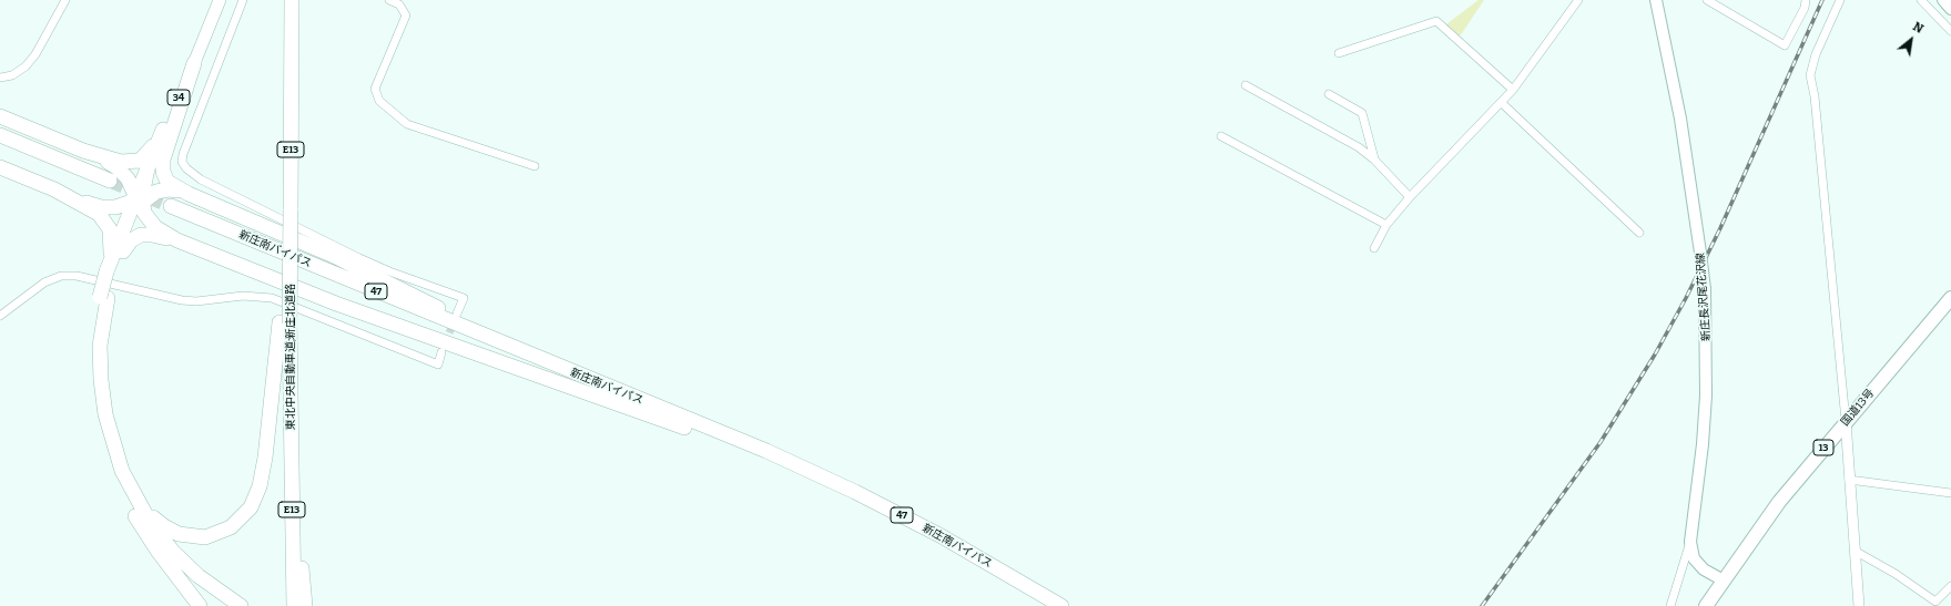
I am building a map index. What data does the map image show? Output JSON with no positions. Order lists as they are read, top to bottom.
{
  "streets": {
    "highway": [
      "34",
      "E13",
      "新庄南バイパス",
      "47",
      "東北中央自動車道;新庄北道路",
      "国道13号",
      "13"
    ],
    "main road": ["新庄長沢尾花沢線"]
  },
  "crossings": [
    ["新庄南バイパス", "47"],
    ["新庄長沢尾花沢線", "国道13号"]
  ],
  "north": "top right"
}
